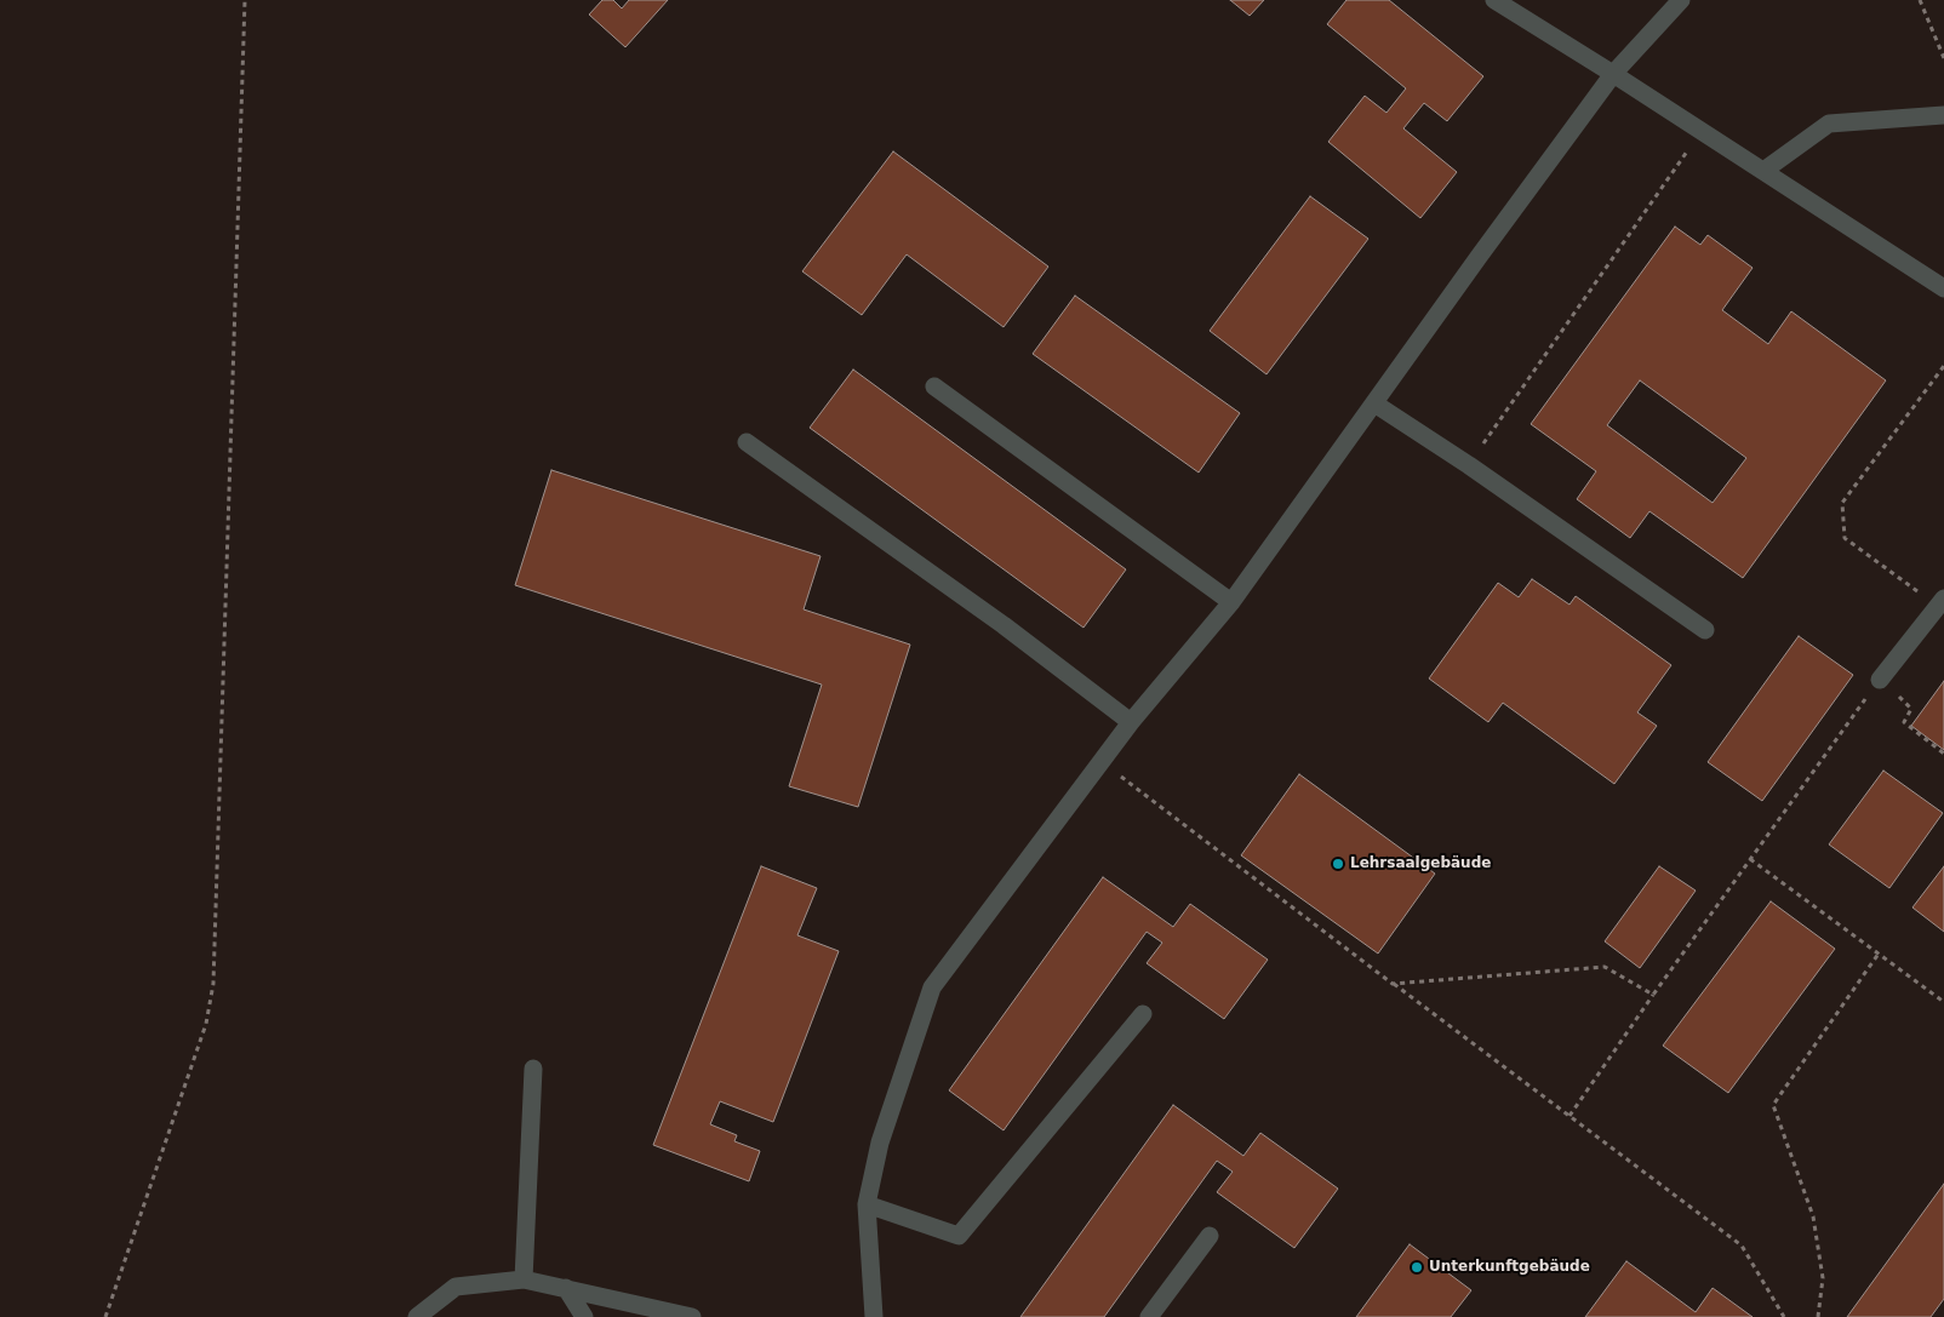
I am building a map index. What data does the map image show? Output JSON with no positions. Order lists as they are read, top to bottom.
{
  "places": ["Lehrsaalgebäude", "Unterkunftgebäude"]
}
